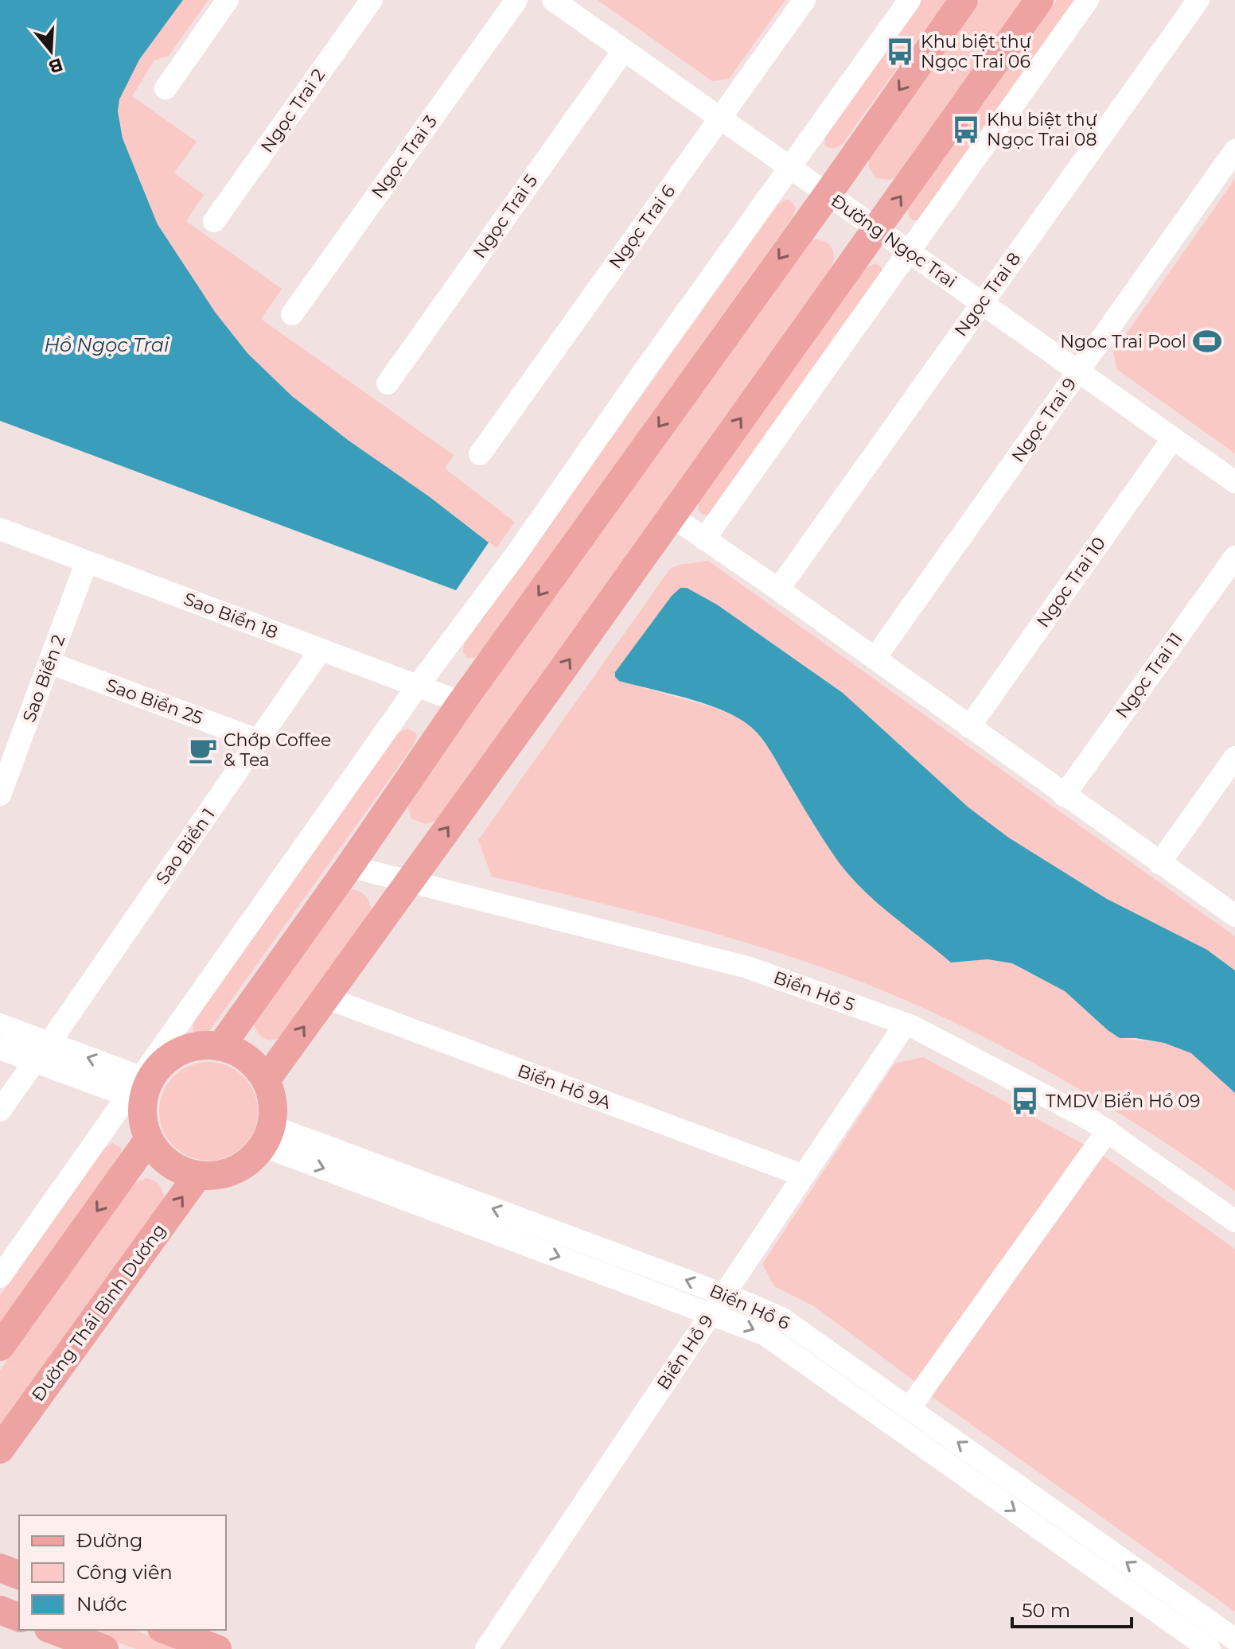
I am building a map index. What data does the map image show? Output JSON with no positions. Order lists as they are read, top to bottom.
{
  "streets": {
    "main road": ["Đường Thái Bình Dương"],
    "street": [
      "Ngọc Trai 2",
      "Ngọc Trai 3",
      "Ngọc Trai 5",
      "Ngọc Trai 6",
      "Đường Ngọc Trai",
      "Ngọc Trai 8",
      "Ngọc Trai 9",
      "Ngọc Trai 10",
      "Sao Biển 18",
      "Ngọc Trai 11",
      "Sao Biển 2",
      "Sao Biển 25",
      "Sao Biển 1",
      "Biển Hồ 5",
      "Biển Hồ 9A",
      "Biển Hồ 6",
      "Biển Hồ 9"
    ]
  },
  "crossings": [
    ["Ngọc Trai 5", "Đường Ngọc Trai"],
    ["Ngọc Trai 6", "Đường Ngọc Trai"],
    ["Đường Ngọc Trai", "Ngọc Trai 8"],
    ["Đường Ngọc Trai", "Ngọc Trai 9"],
    ["Đường Ngọc Trai", "Ngọc Trai 10"],
    ["Sao Biển 18", "Sao Biển 2"],
    ["Sao Biển 18", "Sao Biển 1"],
    ["Sao Biển 2", "Sao Biển 25"],
    ["Sao Biển 25", "Sao Biển 1"],
    ["Biển Hồ 5", "Biển Hồ 9"],
    ["Biển Hồ 9A", "Biển Hồ 9"],
    ["Biển Hồ 6", "Đường Thái Bình Dương"],
    ["Biển Hồ 6", "Biển Hồ 9"]
  ],
  "water": ["Hồ Ngọc Trai"],
  "places": {
    "bus stop": ["Khu biệt thự Ngọc Trai 06", "Khu biệt thự Ngọc Trai 08", "TMDV Biển Hồ 09"],
    "sports": ["Ngoc Trai Pool"],
    "cafe": ["Chớp Coffee & Tea"]
  },
  "legend": ["Đường", "Công viên", "Nước"],
  "scale_bar": "50 m",
  "north": "bottom"
}
